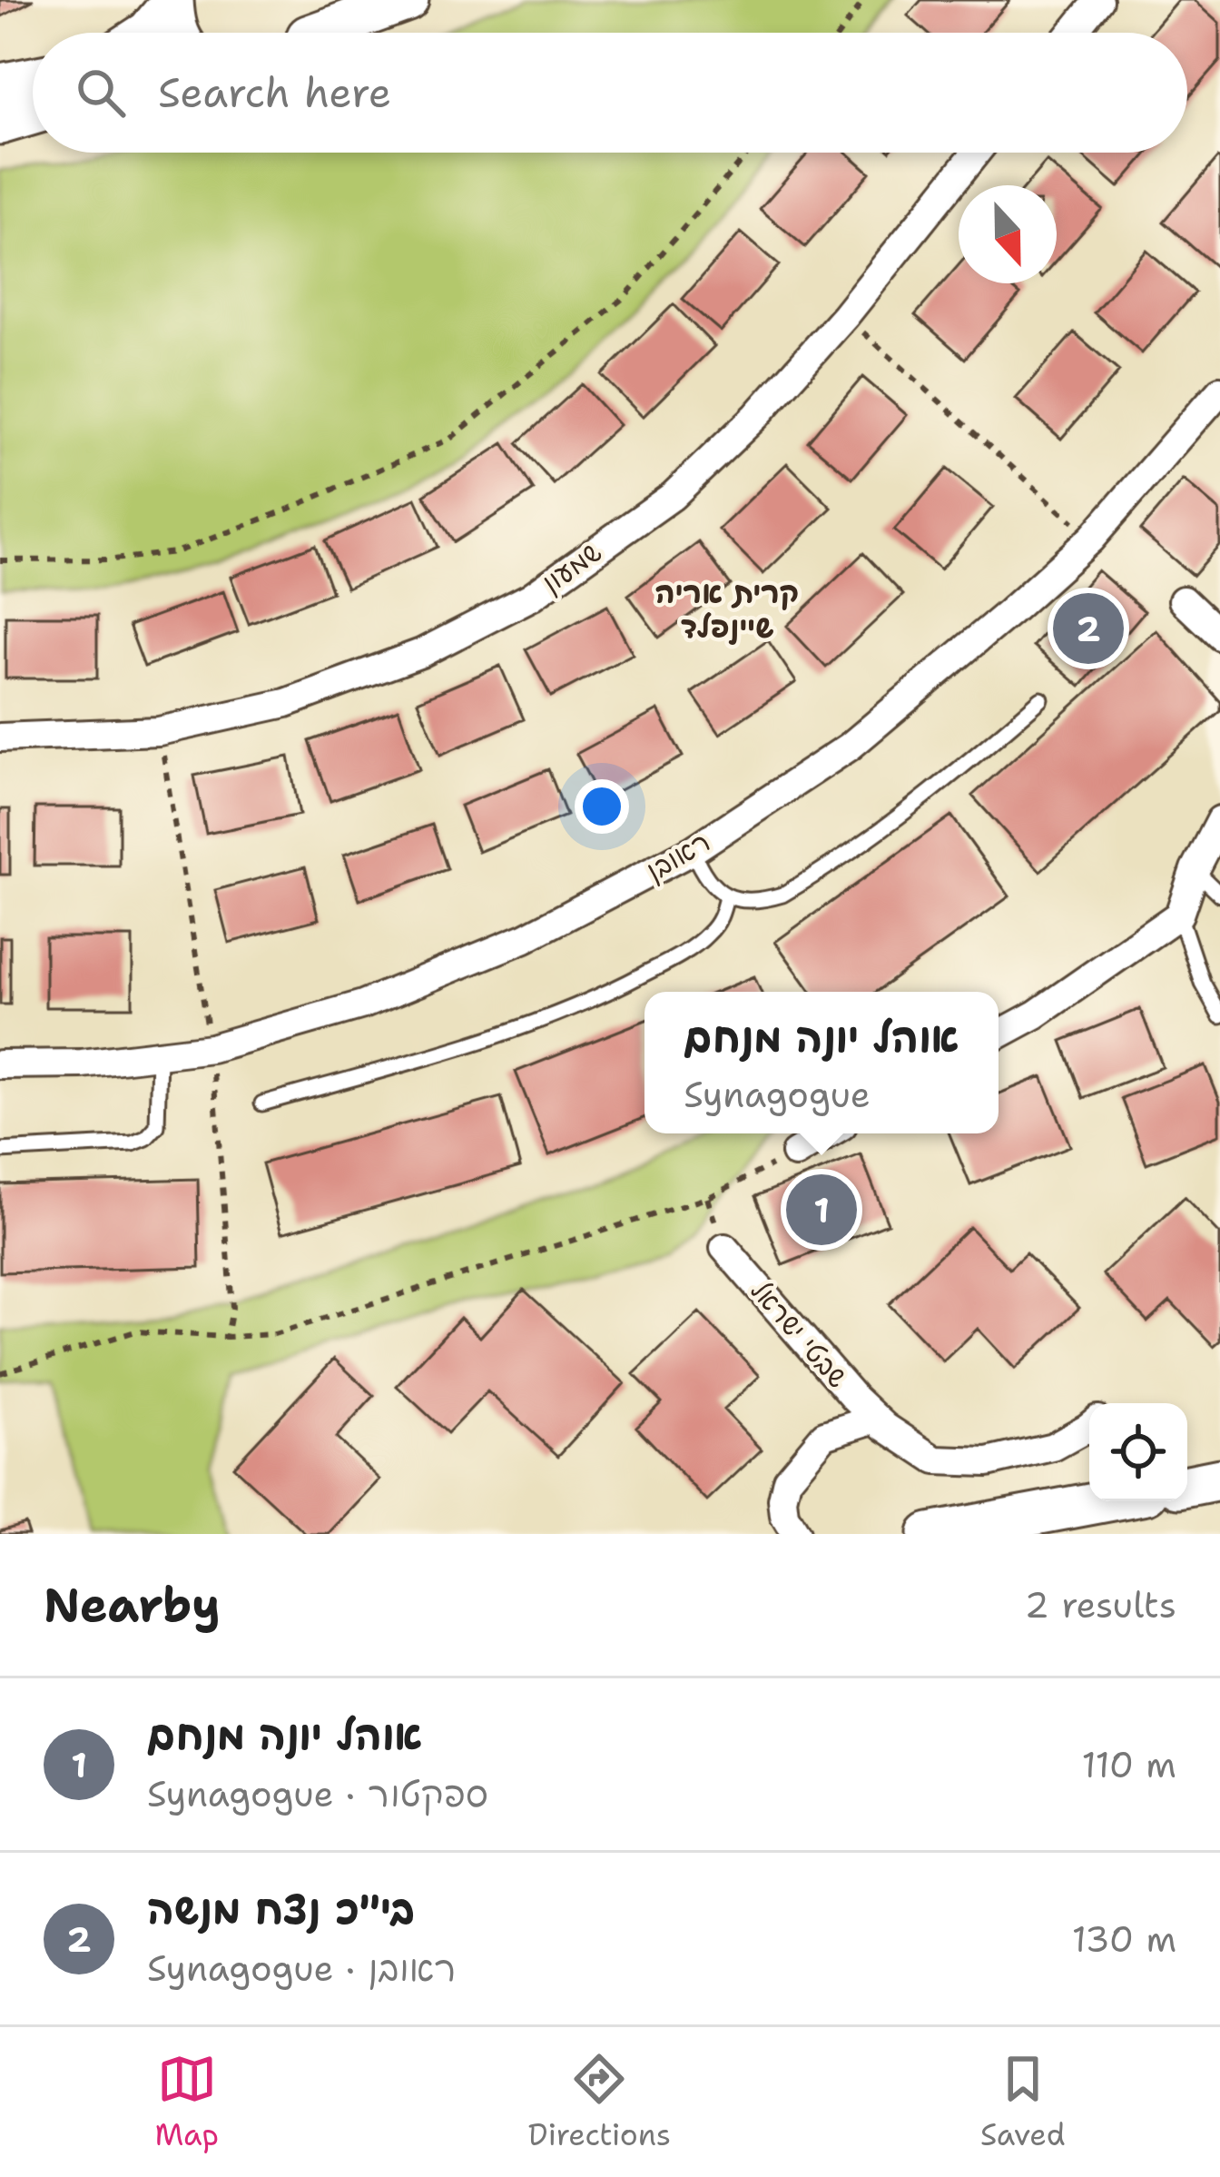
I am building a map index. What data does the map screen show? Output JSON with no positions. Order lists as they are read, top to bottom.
{
  "streets": {
    "street": ["שמעון", "ראובן", "שבטי ישראל"]
  },
  "districts": ["קרית אריה שיינפלד"],
  "north": "bottom",
  "page": {
    "search": "Search here",
    "pins": ["2", "1"],
    "popup": ["אוהל יונה מנחם", "Synagogue"],
    "heading": ["Nearby", "2 results"],
    "list": [
      {
        "mark": "1",
        "name": "אוהל יונה מנחם",
        "note": "Synagogue · ספקטור",
        "value": "110 m"
      },
      {
        "mark": "2",
        "name": "בי\"כ נצח מנשה",
        "note": "Synagogue · ראובן",
        "value": "130 m"
      }
    ],
    "nav": ["Map", "Directions", "Saved"]
  }
}
